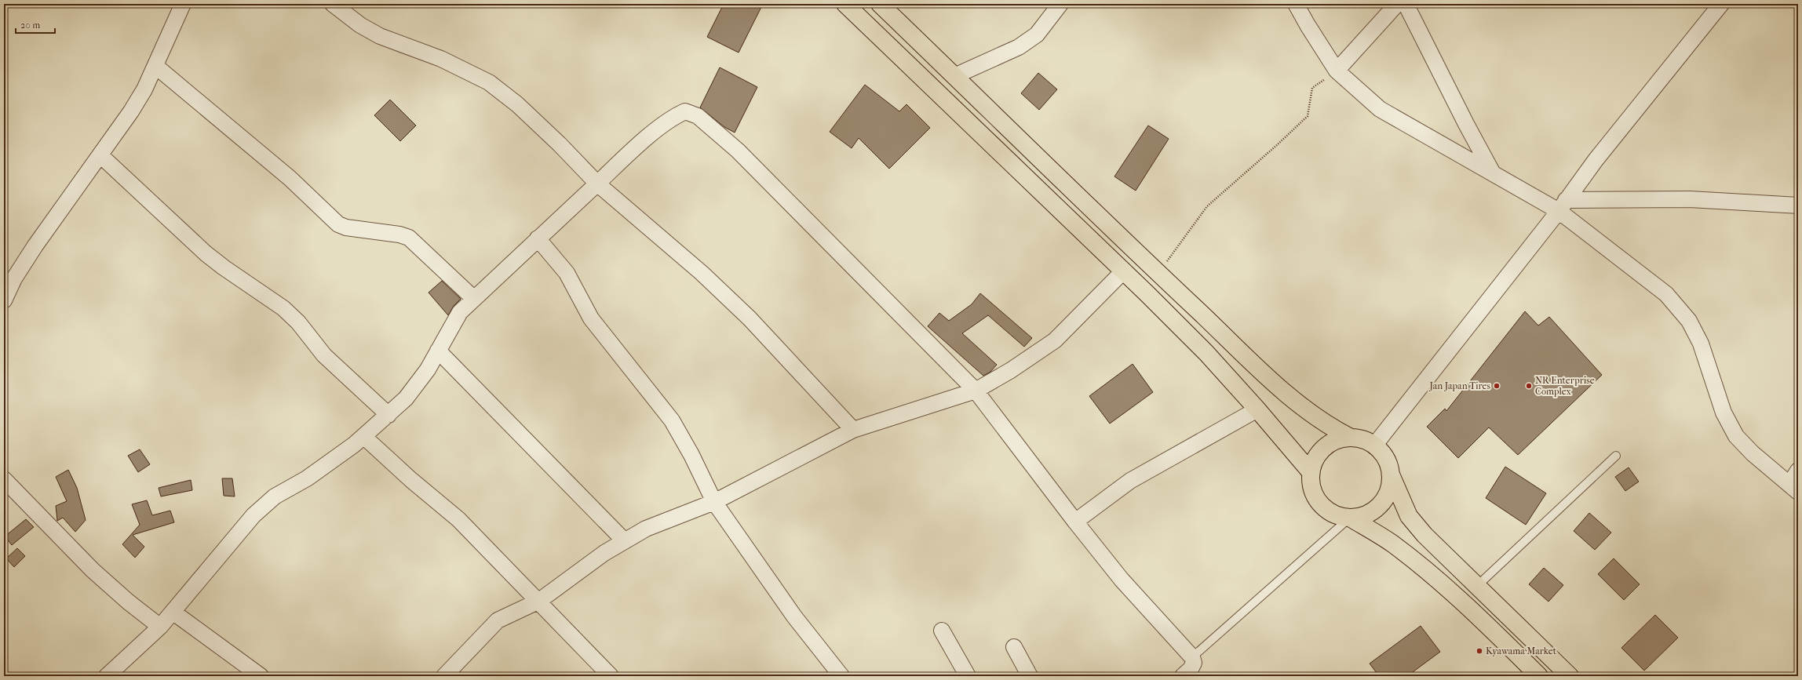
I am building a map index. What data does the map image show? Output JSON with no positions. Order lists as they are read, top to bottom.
{
  "places": ["Jan Japan Tires", "NR Enterprise Complex", "Kyawama Market"],
  "scale_bar": "20 m"
}
